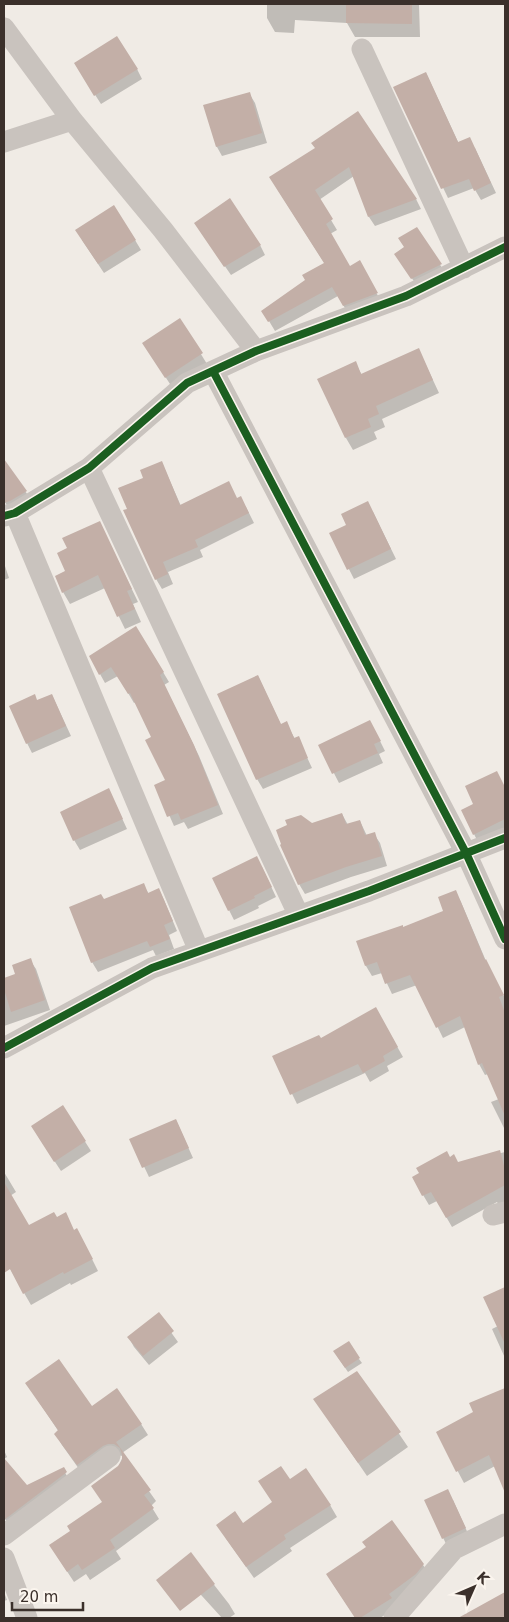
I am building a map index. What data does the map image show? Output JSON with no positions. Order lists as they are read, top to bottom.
{
  "scale_bar": "20 m",
  "north": "top right"
}
